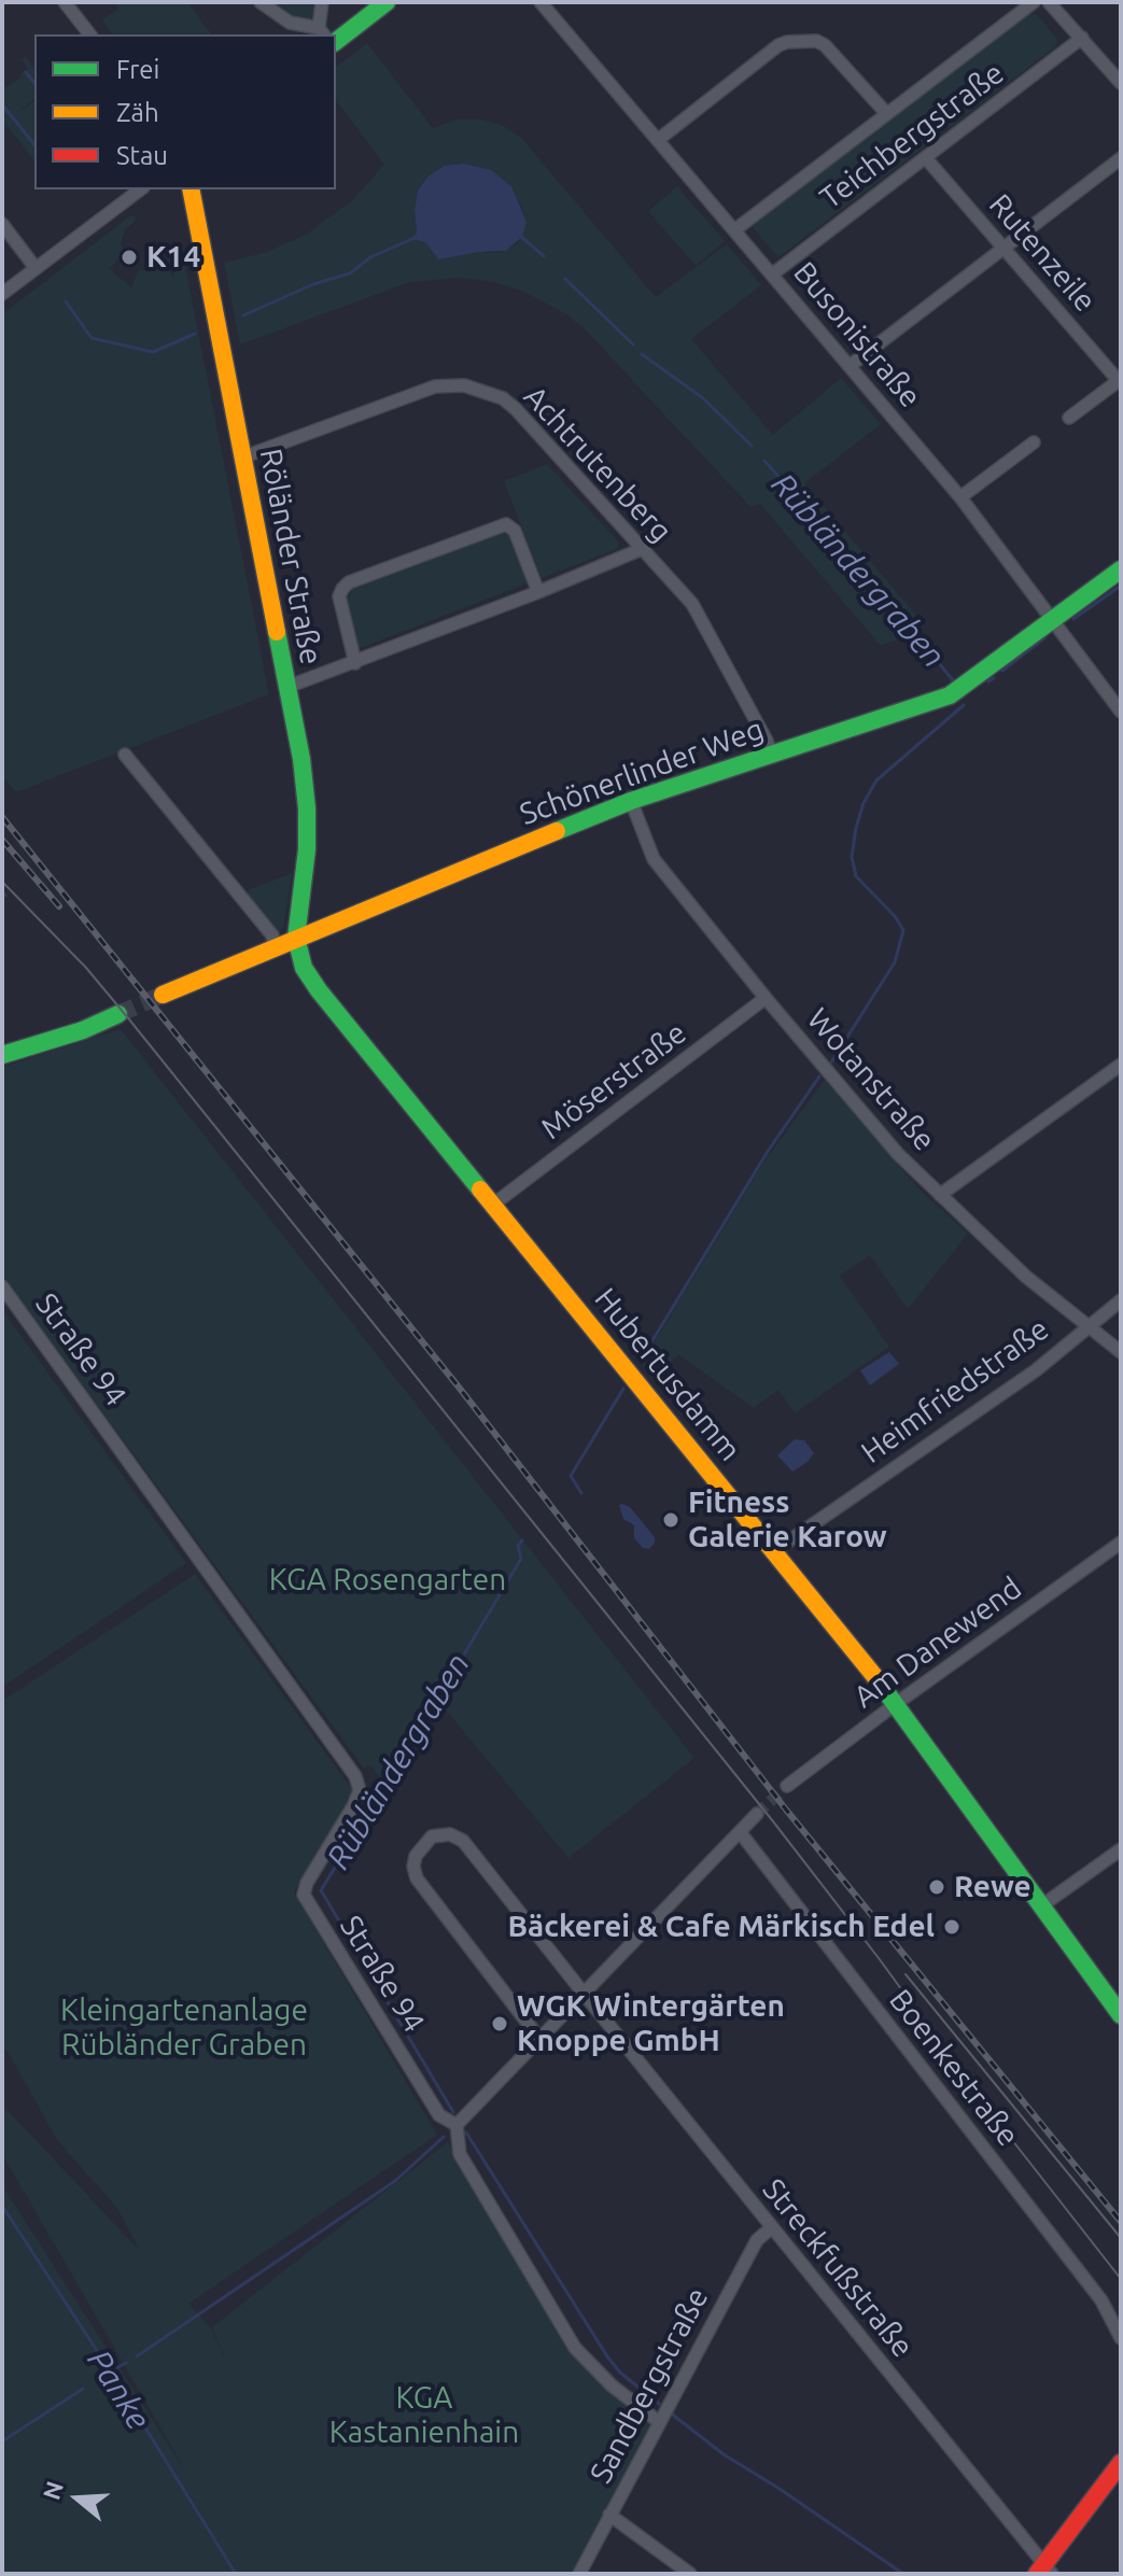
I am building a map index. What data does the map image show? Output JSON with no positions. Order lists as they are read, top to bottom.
{
  "streets": {
    "street": [
      "Teichbergstraße",
      "Rutenzeile",
      "Busonistraße",
      "Achtrutenberg",
      "Röländer Straße",
      "Schönerlinder Weg",
      "Wotanstraße",
      "Möserstraße",
      "Straße 94",
      "Hubertusdamm",
      "Heimfriedstraße",
      "Am Danewend",
      "Boenkestraße",
      "Streckfußstraße",
      "Sandbergstraße"
    ]
  },
  "crossings": [
    ["Teichbergstraße", "Rutenzeile"],
    ["Teichbergstraße", "Busonistraße"],
    ["Busonistraße", "Schönerlinder Weg"],
    ["Achtrutenberg", "Röländer Straße"],
    ["Achtrutenberg", "Schönerlinder Weg"],
    ["Röländer Straße", "Schönerlinder Weg"],
    ["Röländer Straße", "Hubertusdamm"],
    ["Schönerlinder Weg", "Wotanstraße"],
    ["Schönerlinder Weg", "Hubertusdamm"],
    ["Wotanstraße", "Möserstraße"],
    ["Wotanstraße", "Heimfriedstraße"],
    ["Möserstraße", "Hubertusdamm"],
    ["Hubertusdamm", "Heimfriedstraße"],
    ["Hubertusdamm", "Am Danewend"],
    ["Streckfußstraße", "Sandbergstraße"]
  ],
  "water": ["Rübländergraben", "Panke"],
  "parks": ["KGA Rosengarten", "Kleingartenanlage Rübländer Graben", "KGA Kastanienhain"],
  "places": [
    "K14",
    "Fitness Galerie Karow",
    "Rewe",
    "Bäckerei & Cafe Märkisch Edel",
    "WGK Wintergärten Knoppe GmbH"
  ],
  "legend": ["Frei", "Zäh", "Stau"],
  "north": "left"
}
